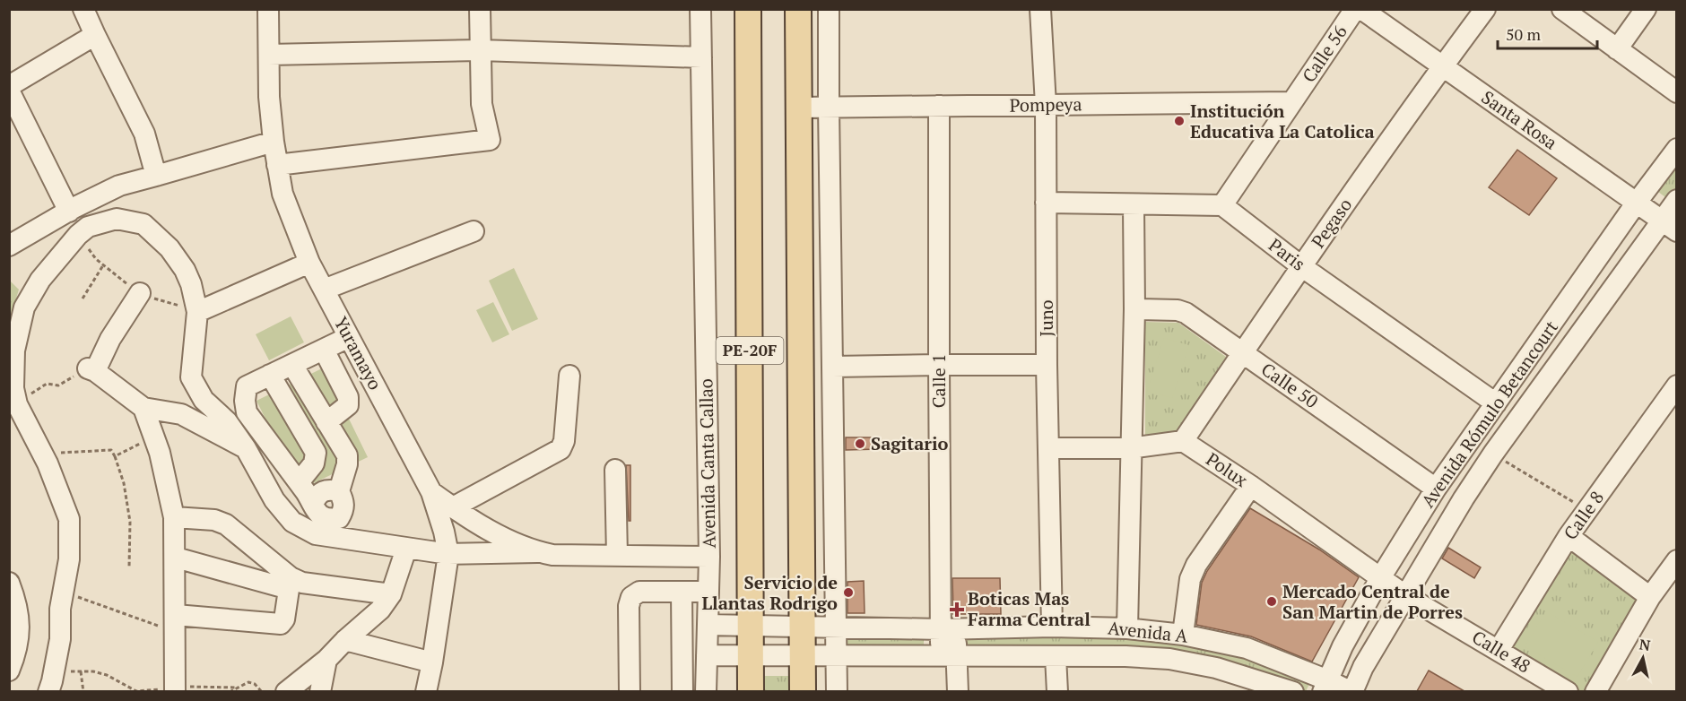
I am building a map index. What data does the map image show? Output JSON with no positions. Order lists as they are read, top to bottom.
{
  "streets": {
    "main road": ["PE-20F"],
    "street": [
      "Calle 56",
      "Pompeya",
      "Santa Rosa",
      "Pegaso",
      "Paris",
      "Juno",
      "Yuramayo",
      "Calle 1",
      "Calle 50",
      "Avenida Rómulo Betancourt",
      "Avenida Canta Callao",
      "Polux",
      "Calle 8",
      "Avenida A",
      "Calle 48"
    ]
  },
  "crossings": [
    ["Calle 56", "Pompeya"],
    ["Calle 56", "Paris"],
    ["Pompeya", "Juno"],
    ["Pompeya", "PE-20F"],
    ["Pompeya", "Calle 1"],
    ["Santa Rosa", "Pegaso"],
    ["Santa Rosa", "Avenida Rómulo Betancourt"],
    ["Pegaso", "Paris"],
    ["Pegaso", "Calle 50"],
    ["Pegaso", "Polux"],
    ["Paris", "Avenida Rómulo Betancourt"],
    ["Juno", "Avenida A"],
    ["PE-20F", "Avenida A"],
    ["Calle 1", "Avenida A"],
    ["Calle 50", "Avenida Rómulo Betancourt"],
    ["Avenida Rómulo Betancourt", "Polux"],
    ["Avenida Rómulo Betancourt", "Avenida A"],
    ["Avenida Rómulo Betancourt", "Calle 48"],
    ["Avenida Canta Callao", "Avenida A"],
    ["Polux", "Calle 48"],
    ["Calle 8", "Calle 48"]
  ],
  "places": {
    "other": [
      "Institución Educativa La Catolica",
      "Sagitario",
      "Servicio de Llantas Rodrigo",
      "Mercado Central de San Martin de Porres"
    ],
    "health": ["Boticas Mas Farma Central"]
  },
  "scale_bar": "50 m",
  "north": "top"
}
